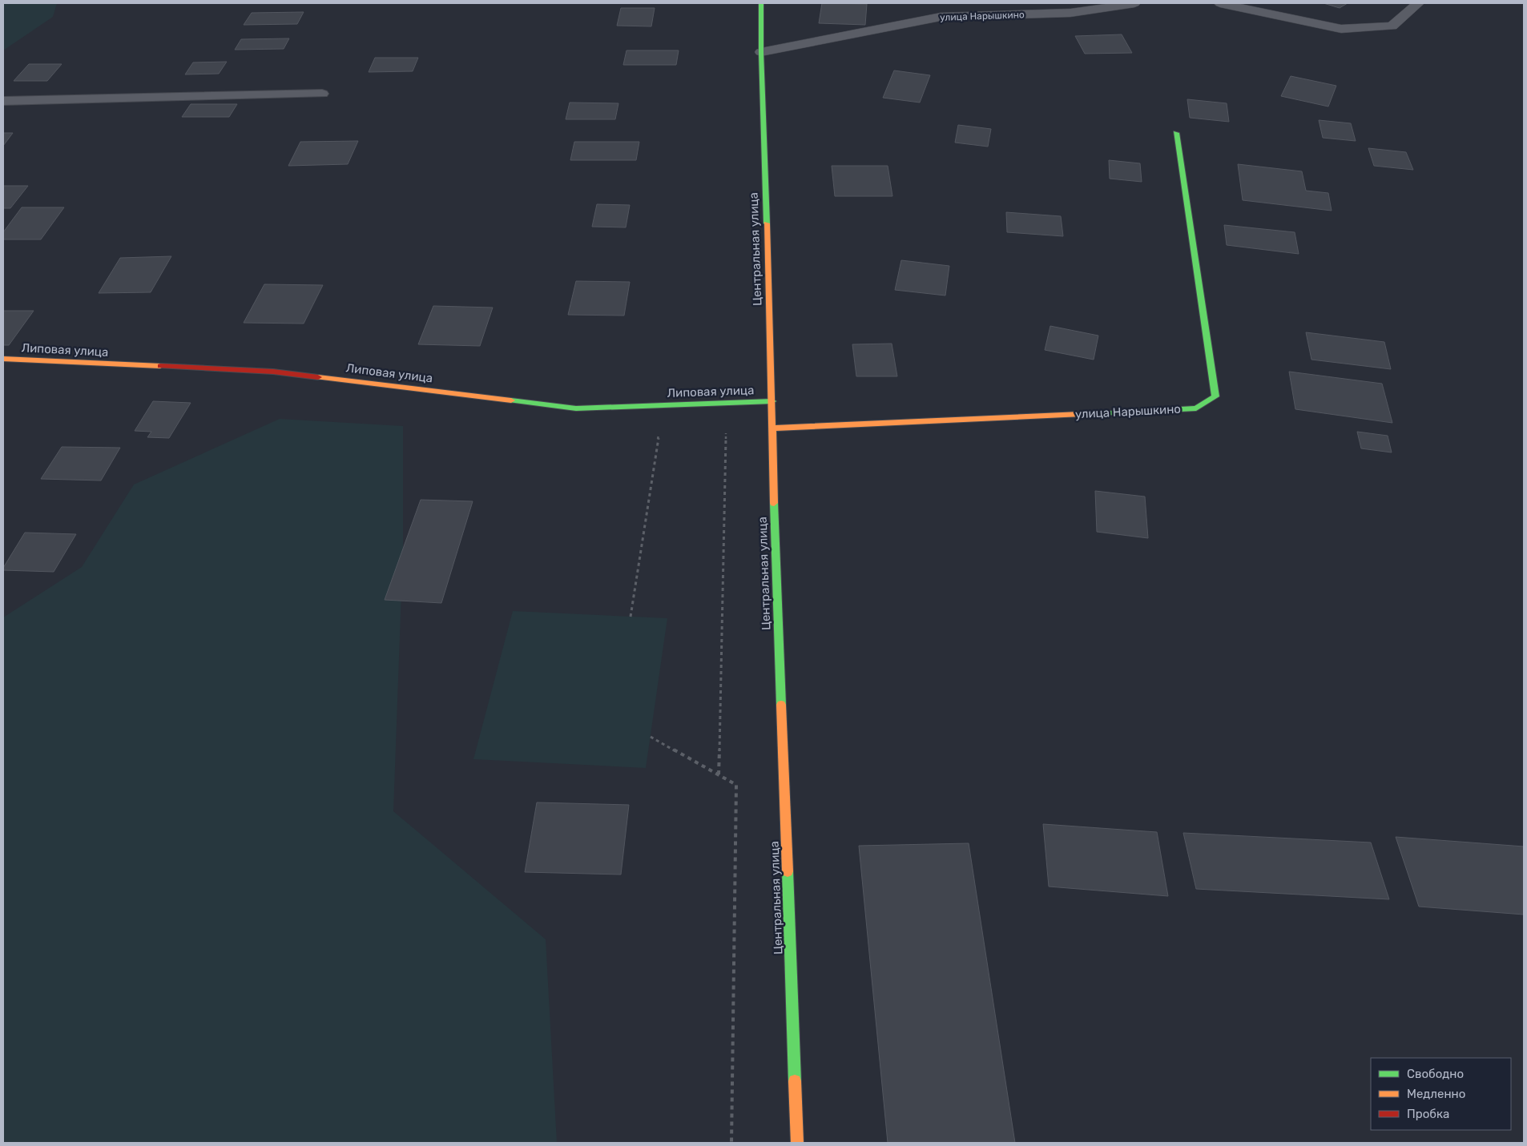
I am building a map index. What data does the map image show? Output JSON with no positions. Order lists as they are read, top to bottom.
{
  "streets": {
    "street": ["улица Нарышкино", "Центральная улица", "Липовая улица"]
  },
  "crossings": [
    ["улица Нарышкино", "Центральная улица"],
    ["Центральная улица", "Липовая улица"]
  ],
  "legend": ["Свободно", "Медленно", "Пробка"]
}
